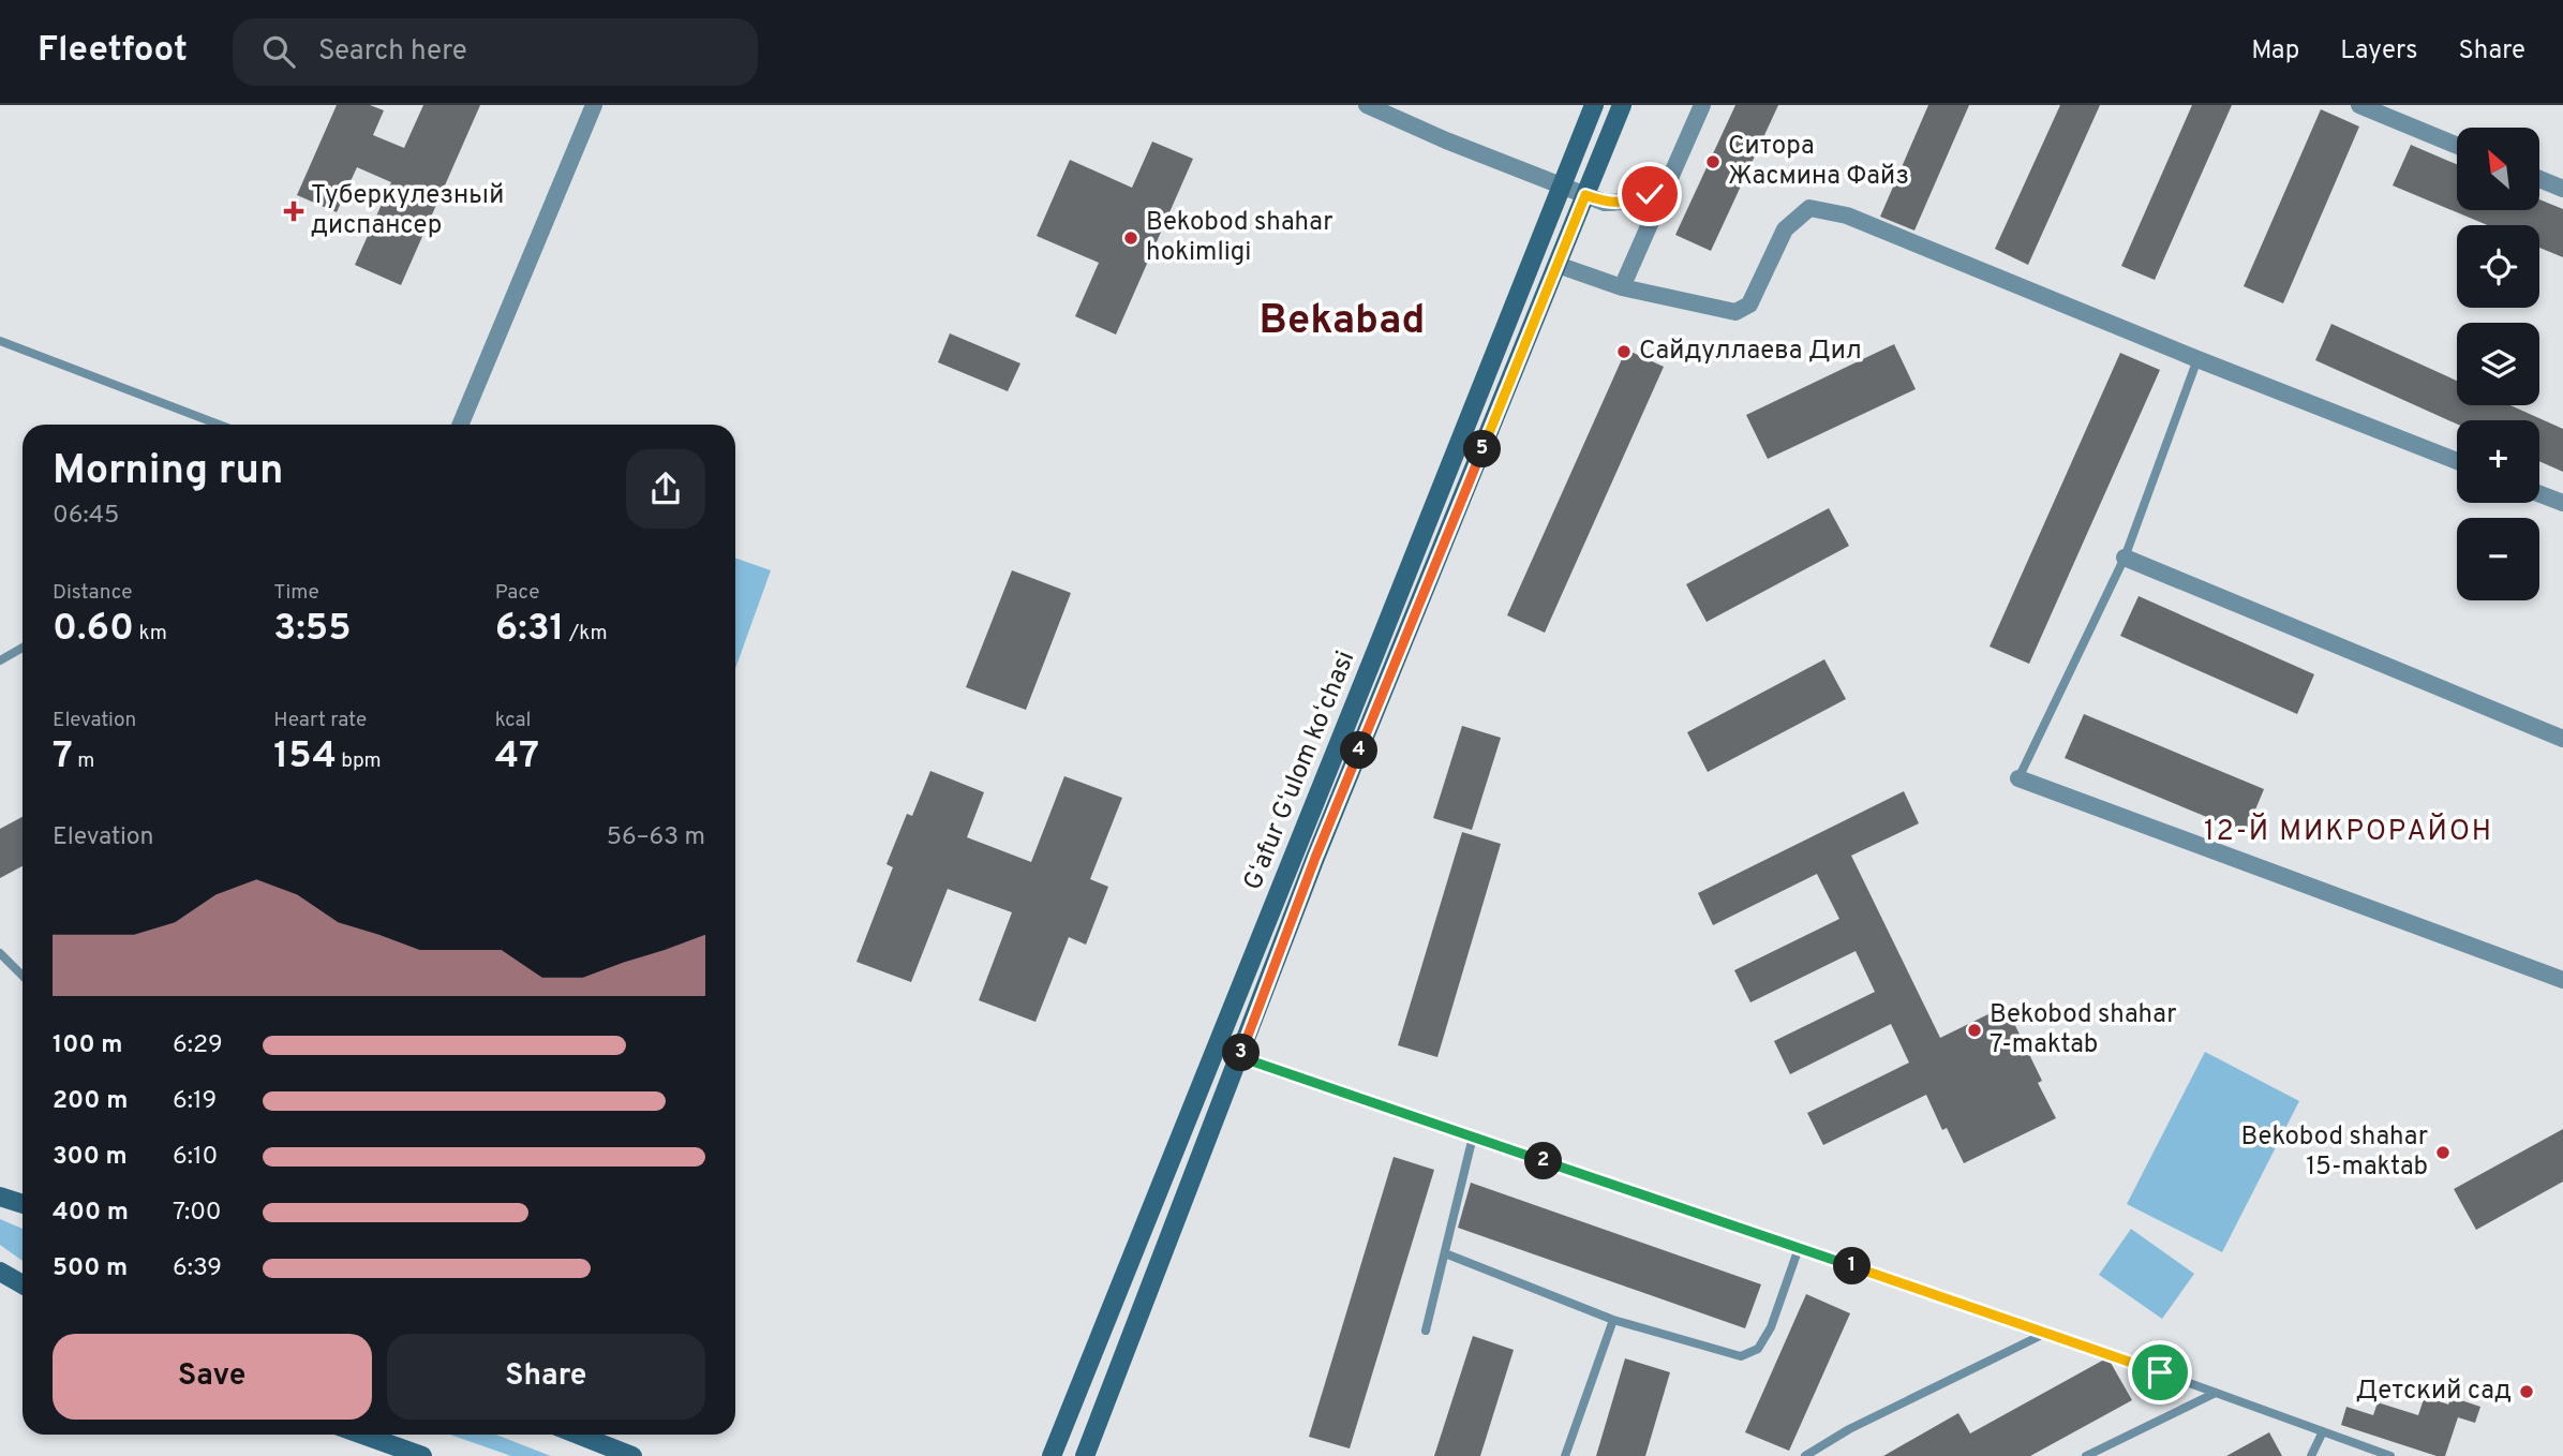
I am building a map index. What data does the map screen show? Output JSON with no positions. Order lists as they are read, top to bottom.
{
  "streets": {
    "main road": ["Gʻafur Gʻulom koʻchasi"]
  },
  "districts": ["Bekabad", "12-Й МИКРОРАЙОН"],
  "places": {
    "other": [
      "Ситора Жасмина Файз",
      "Bekobod shahar hokimligi",
      "Сайдуллаева Дил",
      "Bekobod shahar 7-maktab",
      "Bekobod shahar 15-maktab",
      "Детский сад"
    ],
    "health": ["Туберкулезный диспансер"]
  },
  "north": "top left",
  "page": {
    "header": "Fleetfoot",
    "search": "Search here",
    "nav": ["Map", "Layers", "Share"],
    "map_buttons": ["+", "−"],
    "heading": ["Morning run", "06:45"],
    "pins": [
      "5",
      "4",
      "3",
      "2",
      "1"
    ],
    "stats": [
      ["Distance", "0.60 km"],
      ["Time", "3:55"],
      ["Pace", "6:31 /km"],
      ["Elevation", "7 m"],
      ["Heart rate", "154 bpm"],
      ["kcal", "47"]
    ],
    "chart": ["Elevation", "56–63 m"],
    "list": [
      {
        "name": "100 m",
        "note": "6:29"
      },
      {
        "name": "200 m",
        "note": "6:19"
      },
      {
        "name": "300 m",
        "note": "6:10"
      },
      {
        "name": "400 m",
        "note": "7:00"
      },
      {
        "name": "500 m",
        "note": "6:39"
      }
    ],
    "buttons": ["Save", "Share"]
  }
}
